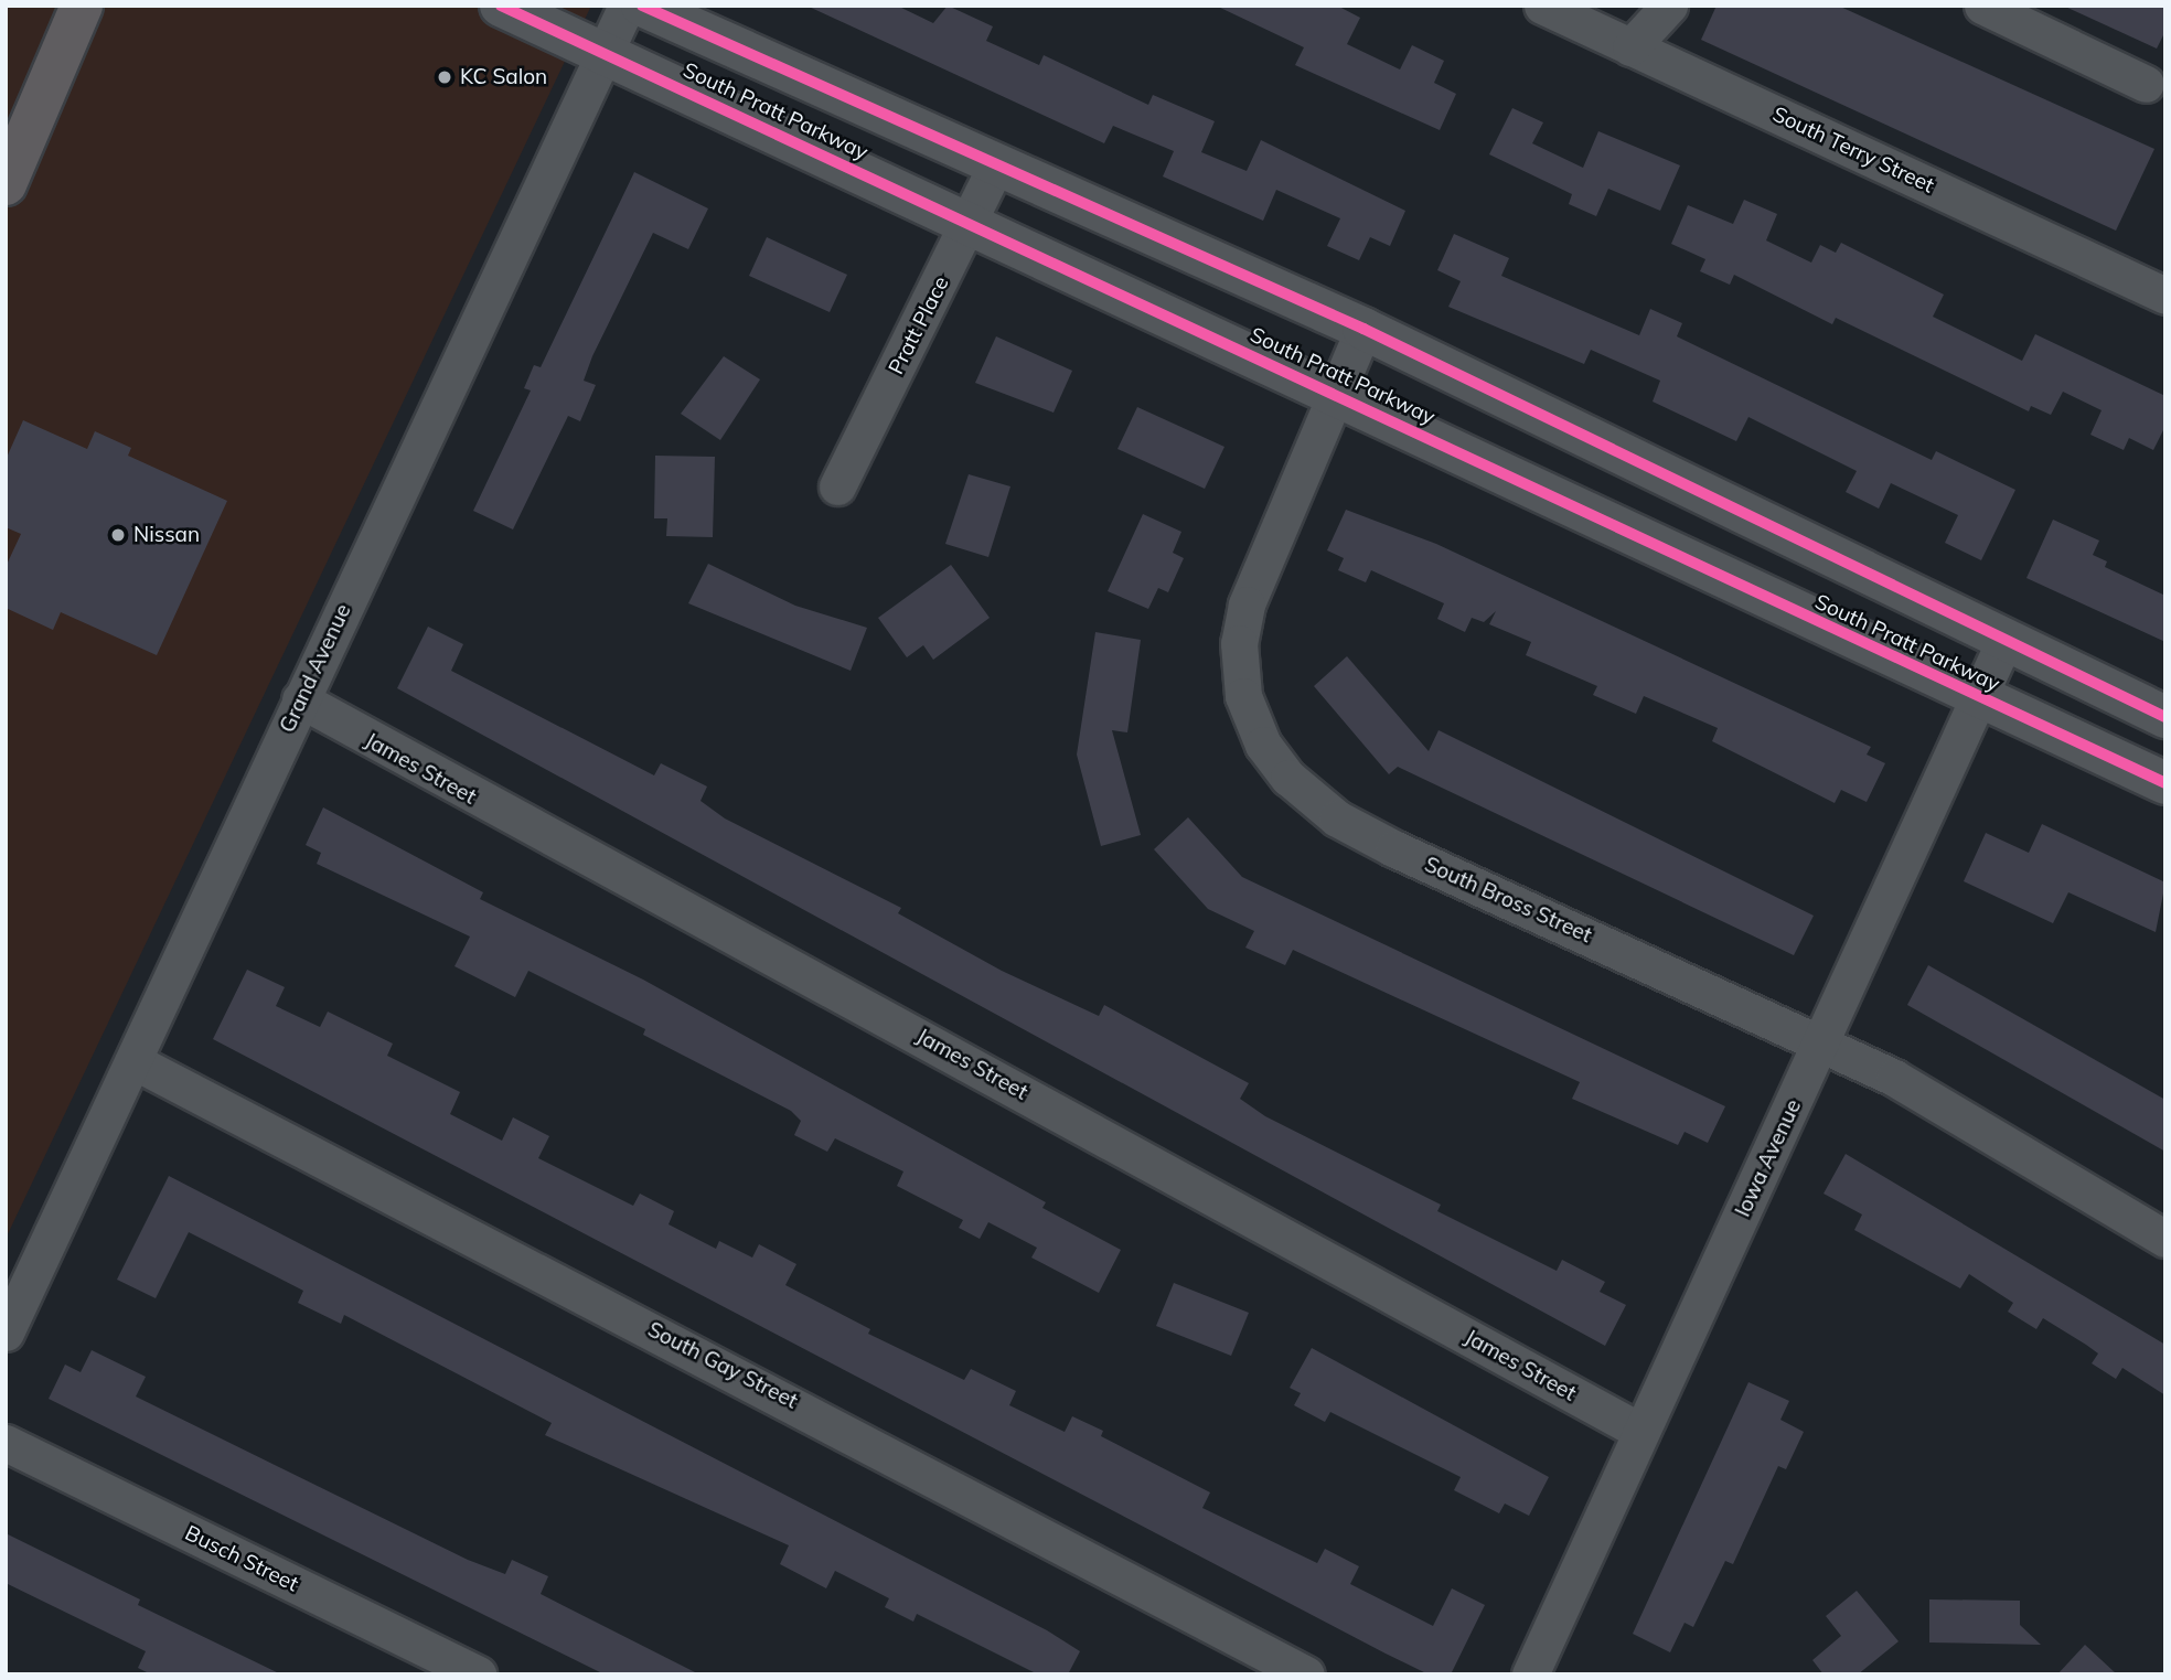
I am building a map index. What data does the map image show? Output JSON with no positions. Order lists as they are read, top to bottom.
{
  "streets": {
    "street": [
      "South Pratt Parkway",
      "South Terry Street",
      "Pratt Place",
      "Grand Avenue",
      "James Street",
      "South Bross Street",
      "Iowa Avenue",
      "South Gay Street",
      "Busch Street"
    ]
  },
  "crossings": [
    ["South Pratt Parkway", "Pratt Place"],
    ["South Pratt Parkway", "Grand Avenue"],
    ["South Pratt Parkway", "South Bross Street"],
    ["South Pratt Parkway", "Iowa Avenue"],
    ["Grand Avenue", "James Street"],
    ["Grand Avenue", "South Gay Street"],
    ["James Street", "Iowa Avenue"],
    ["South Bross Street", "Iowa Avenue"]
  ],
  "places": ["KC Salon", "Nissan"]
}
